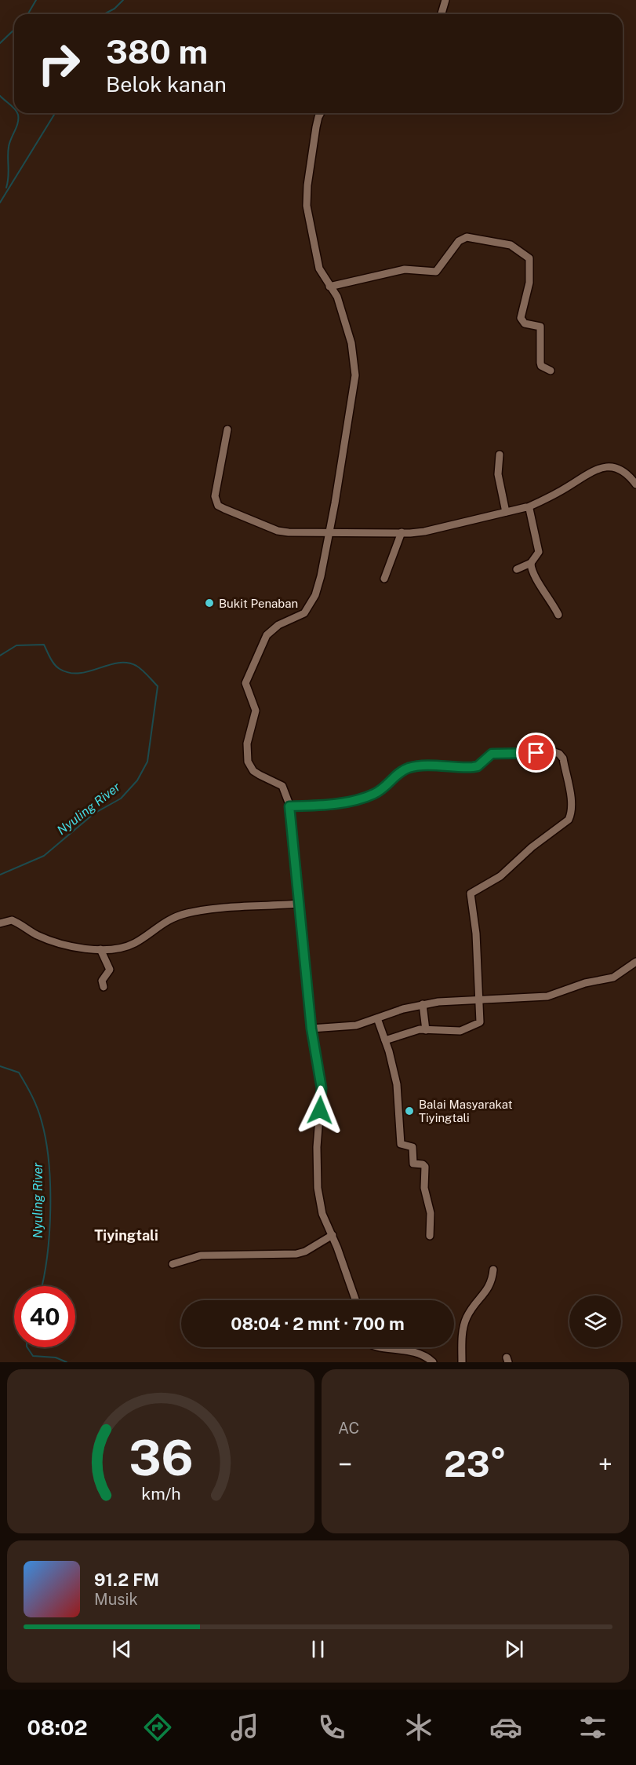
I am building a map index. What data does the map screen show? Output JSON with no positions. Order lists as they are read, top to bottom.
{
  "districts": ["Tiyingtali"],
  "water": ["Nyuling River"],
  "places": ["Bukit Penaban", "Balai Masyarakat Tiyingtali"],
  "page": {
    "turn": ["380 m", "Belok kanan"],
    "limit": "40",
    "trip": "08:04 · 2 mnt · 700 m",
    "tile": "AC",
    "heat": ["−", "23°", "+"],
    "song": ["91.2 FM", "Musik"],
    "tabs": "08:02",
    "gauge": ["36", "km/h"]
  }
}
